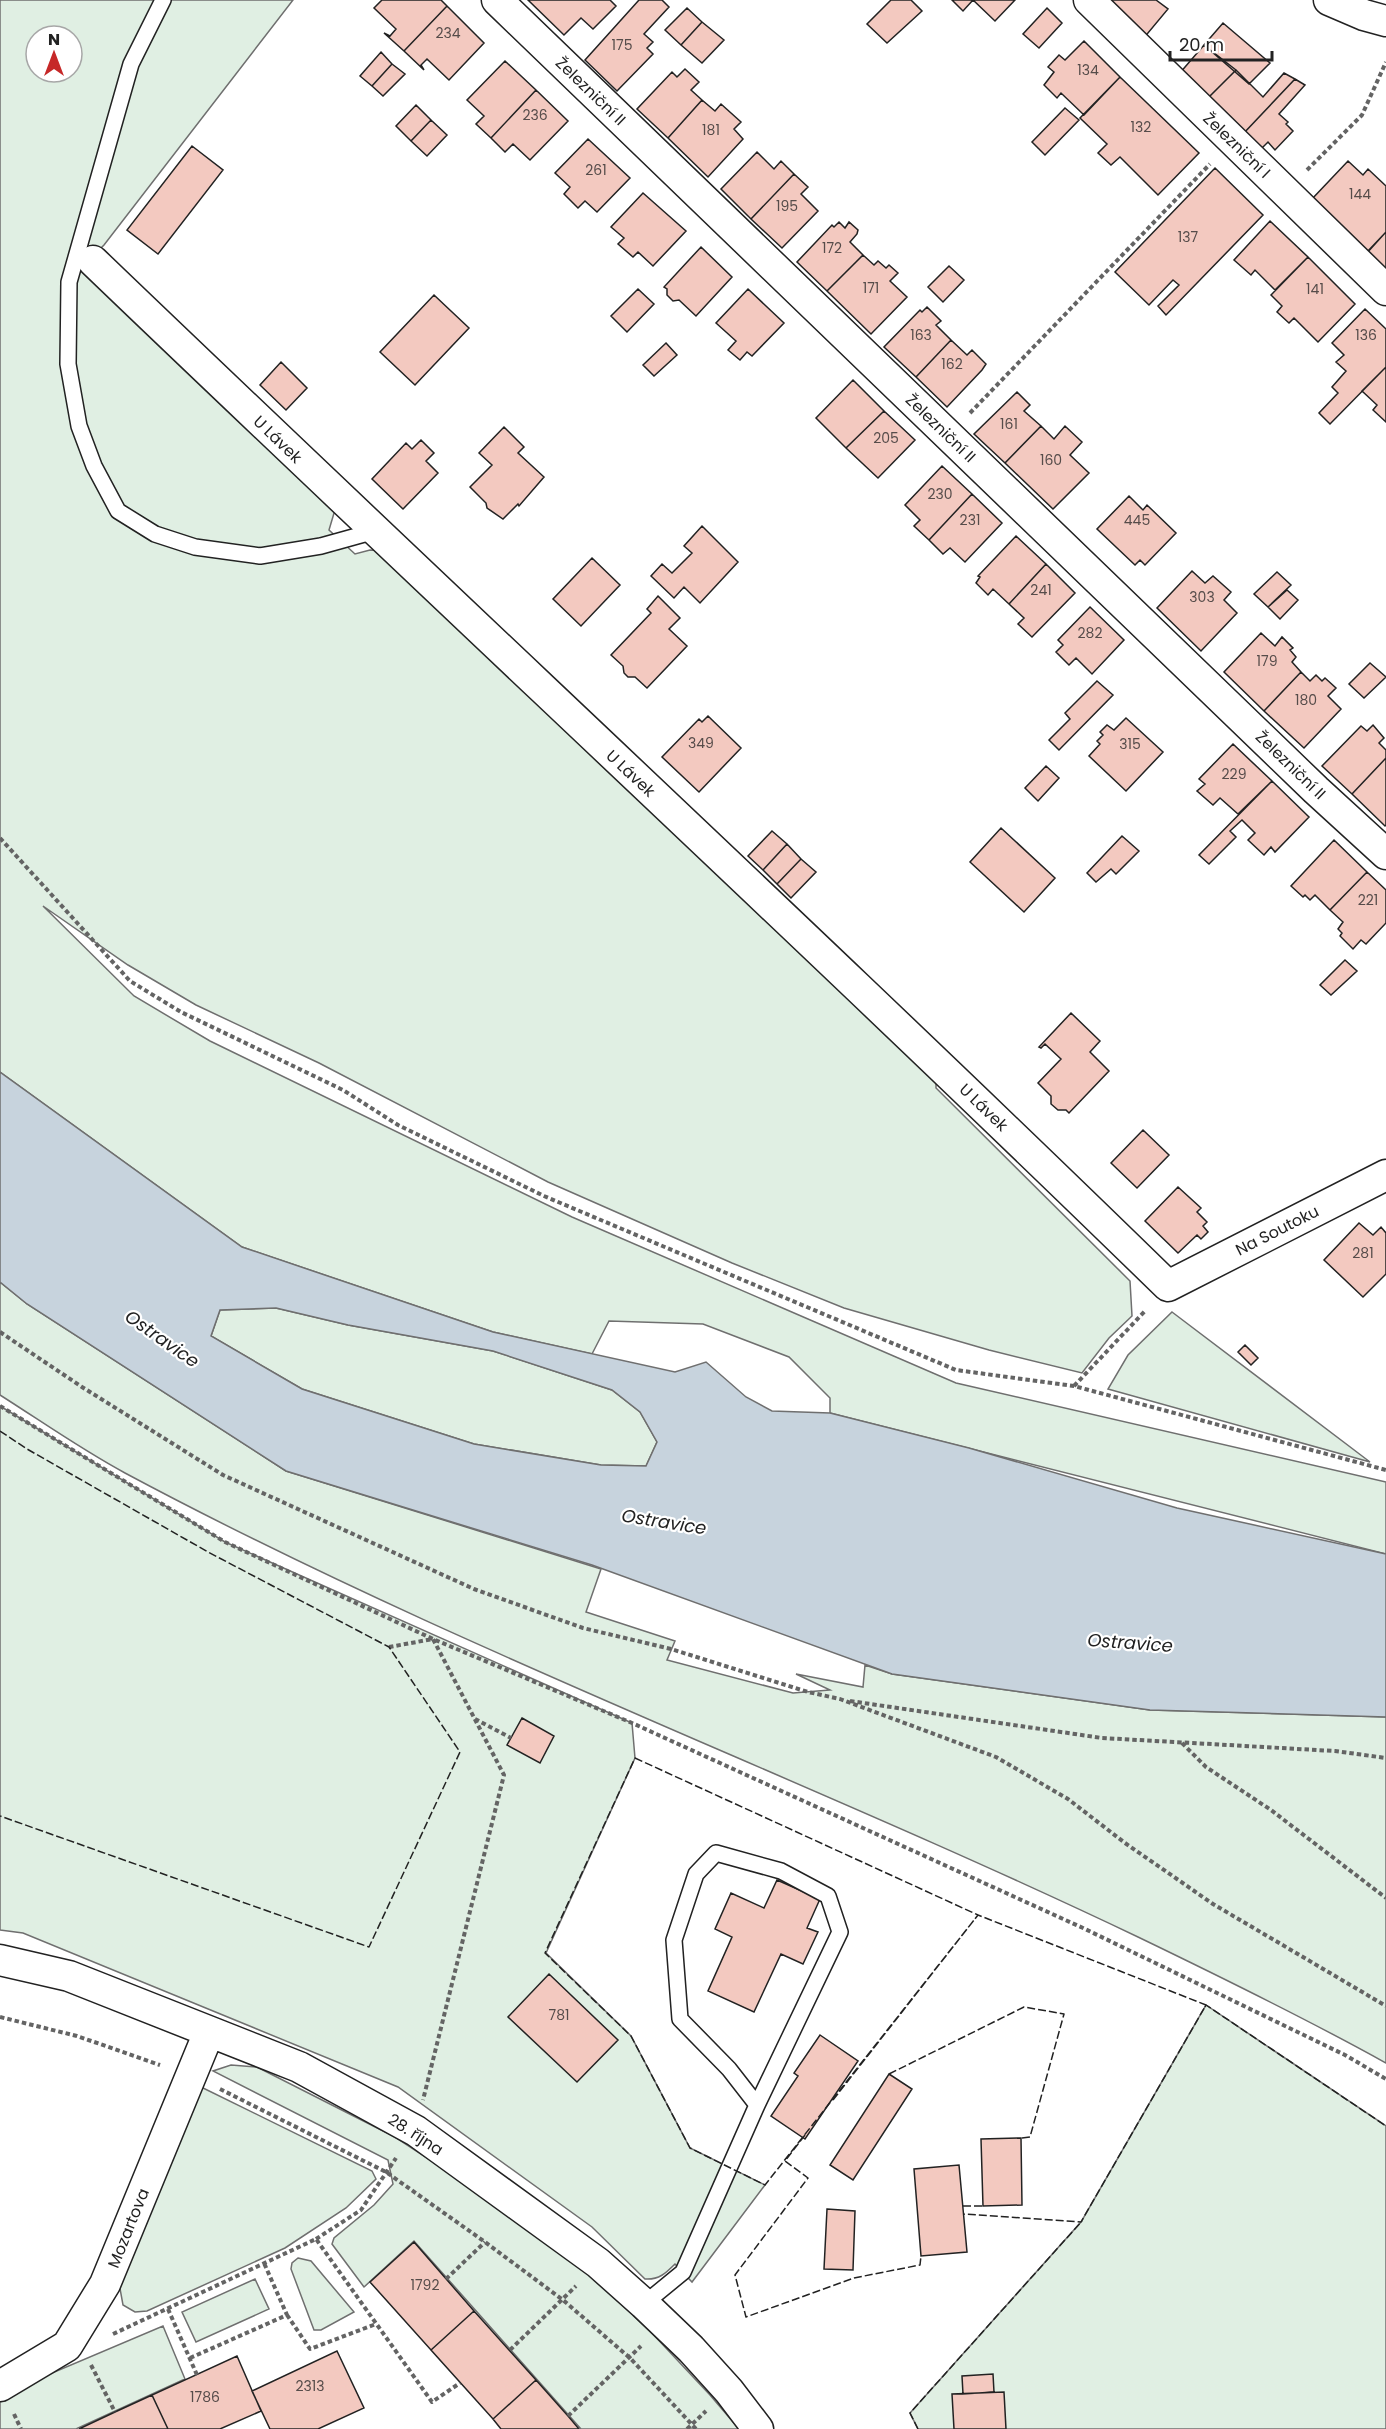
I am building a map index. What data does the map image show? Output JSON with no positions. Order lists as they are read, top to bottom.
{
  "streets": {
    "street": [
      "Železniční II",
      "Železniční I",
      "U Lávek",
      "Na Soutoku",
      "28. října",
      "Mozartova"
    ]
  },
  "crossings": [
    ["U Lávek", "Na Soutoku"],
    ["28. října", "Mozartova"]
  ],
  "water": ["Ostravice"],
  "house_numbers": [
    "234",
    "175",
    "134",
    "236",
    "132",
    "181",
    "261",
    "144",
    "195",
    "137",
    "172",
    "171",
    "141",
    "163",
    "136",
    "162",
    "161",
    "205",
    "160",
    "230",
    "231",
    "445",
    "241",
    "303",
    "282",
    "179",
    "180",
    "349",
    "315",
    "229",
    "221",
    "281",
    "781",
    "1792",
    "2313",
    "1786"
  ],
  "scale_bar": "20 m",
  "north": "top"
}
